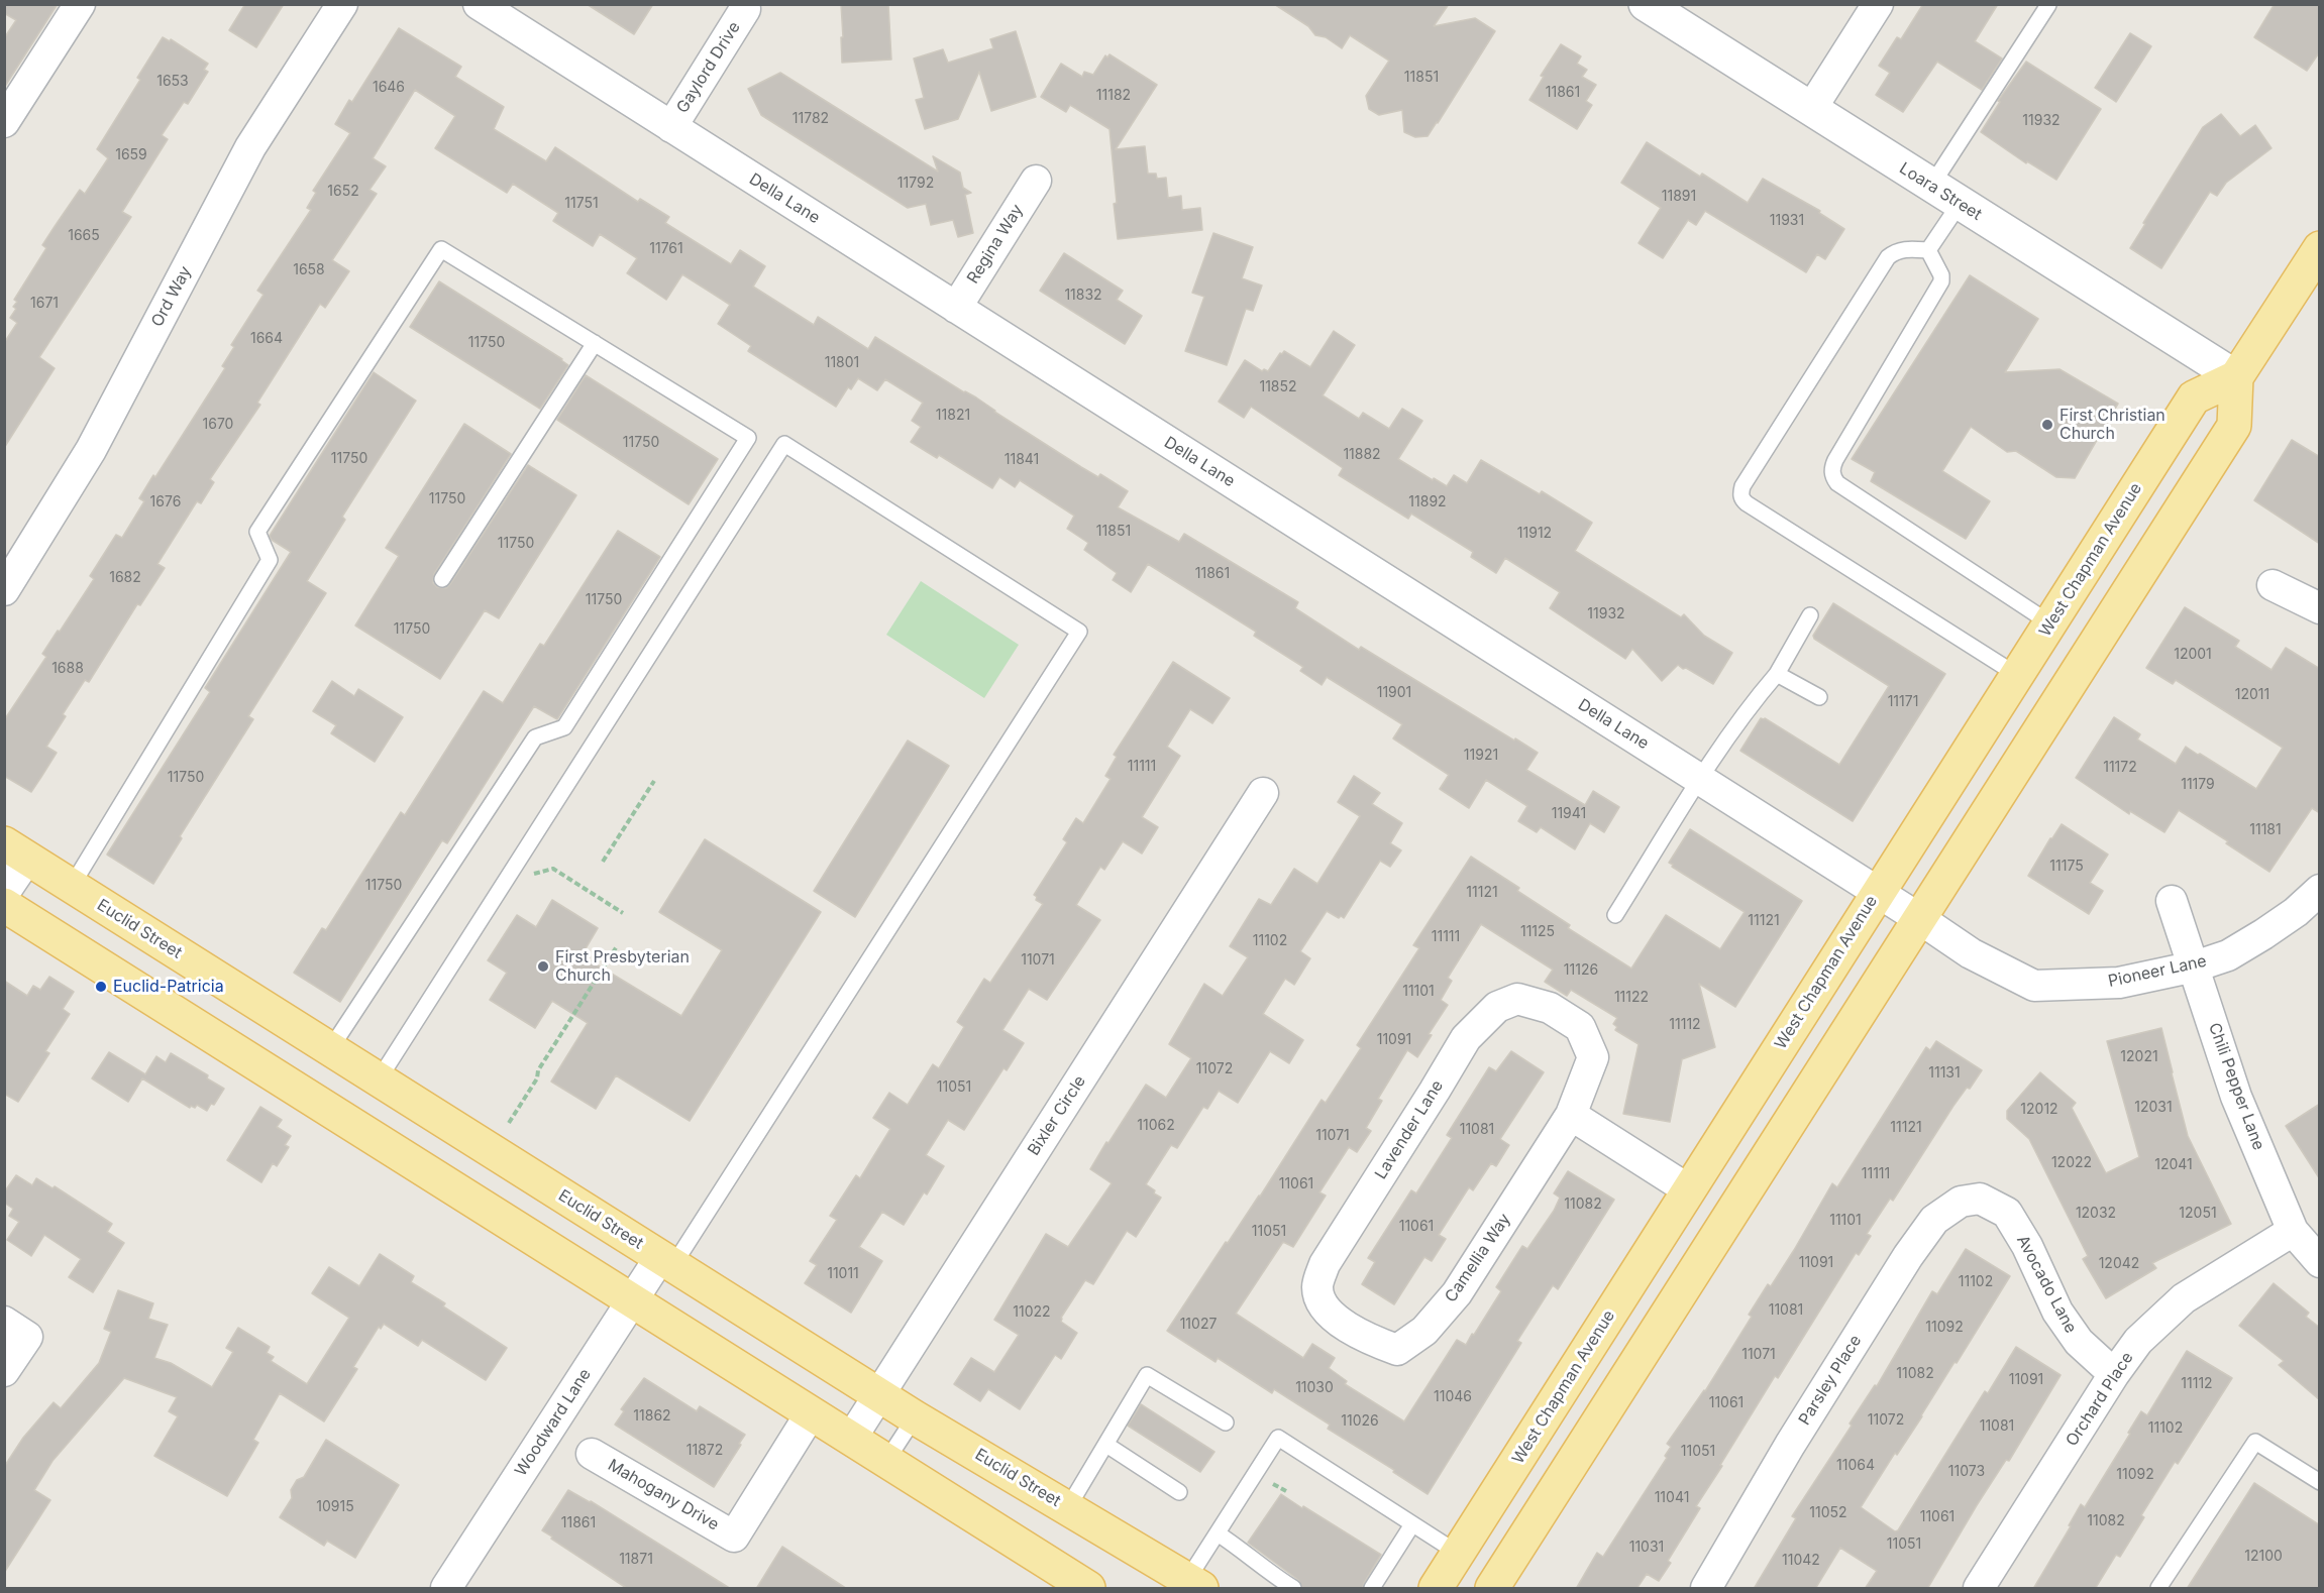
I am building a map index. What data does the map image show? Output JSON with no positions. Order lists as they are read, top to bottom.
{
  "streets": {
    "main road": ["West Chapman Avenue", "Euclid Street"],
    "street": [
      "Gaylord Drive",
      "Loara Street",
      "Della Lane",
      "Regina Way",
      "Ord Way",
      "Pioneer Lane",
      "Chili Pepper Lane",
      "Bixler Circle",
      "Lavender Lane",
      "Camellia Way",
      "Avocado Lane",
      "Parsley Place",
      "Orchard Place",
      "Woodward Lane",
      "Mahogany Drive"
    ]
  },
  "crossings": [
    ["Gaylord Drive", "Della Lane"],
    ["Loara Street", "West Chapman Avenue"],
    ["Della Lane", "Regina Way"],
    ["Della Lane", "West Chapman Avenue"],
    ["Della Lane", "Pioneer Lane"],
    ["Euclid Street", "Bixler Circle"],
    ["Euclid Street", "Woodward Lane"],
    ["Pioneer Lane", "Chili Pepper Lane"],
    ["Chili Pepper Lane", "Orchard Place"],
    ["Lavender Lane", "Camellia Way"],
    ["Avocado Lane", "Parsley Place"],
    ["Avocado Lane", "Orchard Place"]
  ],
  "places": ["First Christian Church", "First Presbyterian Church", "Euclid-Patricia"],
  "house_numbers": [
    "11851",
    "1653",
    "1646",
    "11861",
    "11182",
    "11782",
    "11932",
    "1659",
    "11792",
    "1652",
    "11891",
    "11751",
    "11931",
    "1665",
    "11761",
    "1658",
    "11832",
    "1671",
    "1664",
    "11750",
    "11801",
    "11852",
    "11821",
    "1670",
    "11750",
    "11882",
    "11750",
    "11841",
    "11750",
    "1676",
    "11892",
    "11851",
    "11912",
    "11750",
    "11861",
    "1682",
    "11750",
    "11932",
    "11750",
    "12001",
    "1688",
    "11901",
    "12011",
    "11171",
    "11921",
    "11111",
    "11172",
    "11750",
    "11179",
    "11941",
    "11181",
    "11175",
    "11750",
    "11121",
    "11121",
    "11125",
    "11111",
    "11102",
    "11071",
    "11126",
    "11101",
    "11122",
    "11112",
    "11091",
    "12021",
    "11072",
    "11131",
    "11051",
    "12031",
    "12012",
    "11062",
    "11121",
    "11081",
    "11071",
    "12022",
    "12041",
    "11111",
    "11061",
    "11082",
    "12032",
    "12051",
    "11101",
    "11061",
    "11051",
    "11091",
    "12042",
    "11011",
    "11102",
    "11081",
    "11022",
    "11027",
    "11092",
    "11071",
    "11082",
    "11091",
    "11112",
    "11030",
    "11046",
    "11061",
    "11862",
    "11072",
    "11026",
    "11081",
    "11102",
    "11872",
    "11051",
    "11064",
    "11073",
    "11092",
    "11041",
    "10915",
    "11052",
    "11061",
    "11082",
    "11861",
    "11051",
    "11031",
    "12100",
    "11871",
    "11042"
  ]
}
